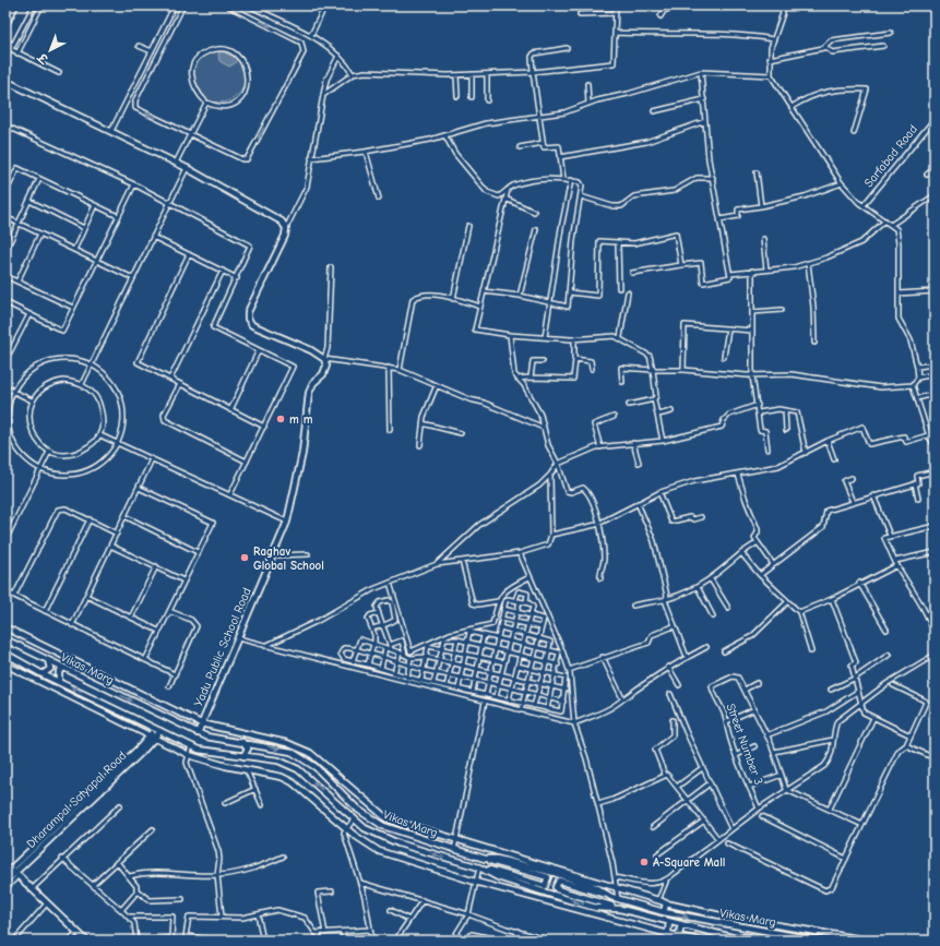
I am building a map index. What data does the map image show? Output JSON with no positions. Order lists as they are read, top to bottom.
{
  "streets": {
    "street": [
      "Sarfabad Road",
      "Yadu Public School Road",
      "Vikas Marg",
      "Street Number 3",
      "Dharampal Satyapal Road"
    ]
  },
  "crossings": [
    ["Yadu Public School Road", "Vikas Marg"],
    ["Vikas Marg", "Dharampal Satyapal Road"]
  ],
  "places": ["m m", "Raghav Global School", "A-Square Mall"],
  "north": "bottom left"
}
